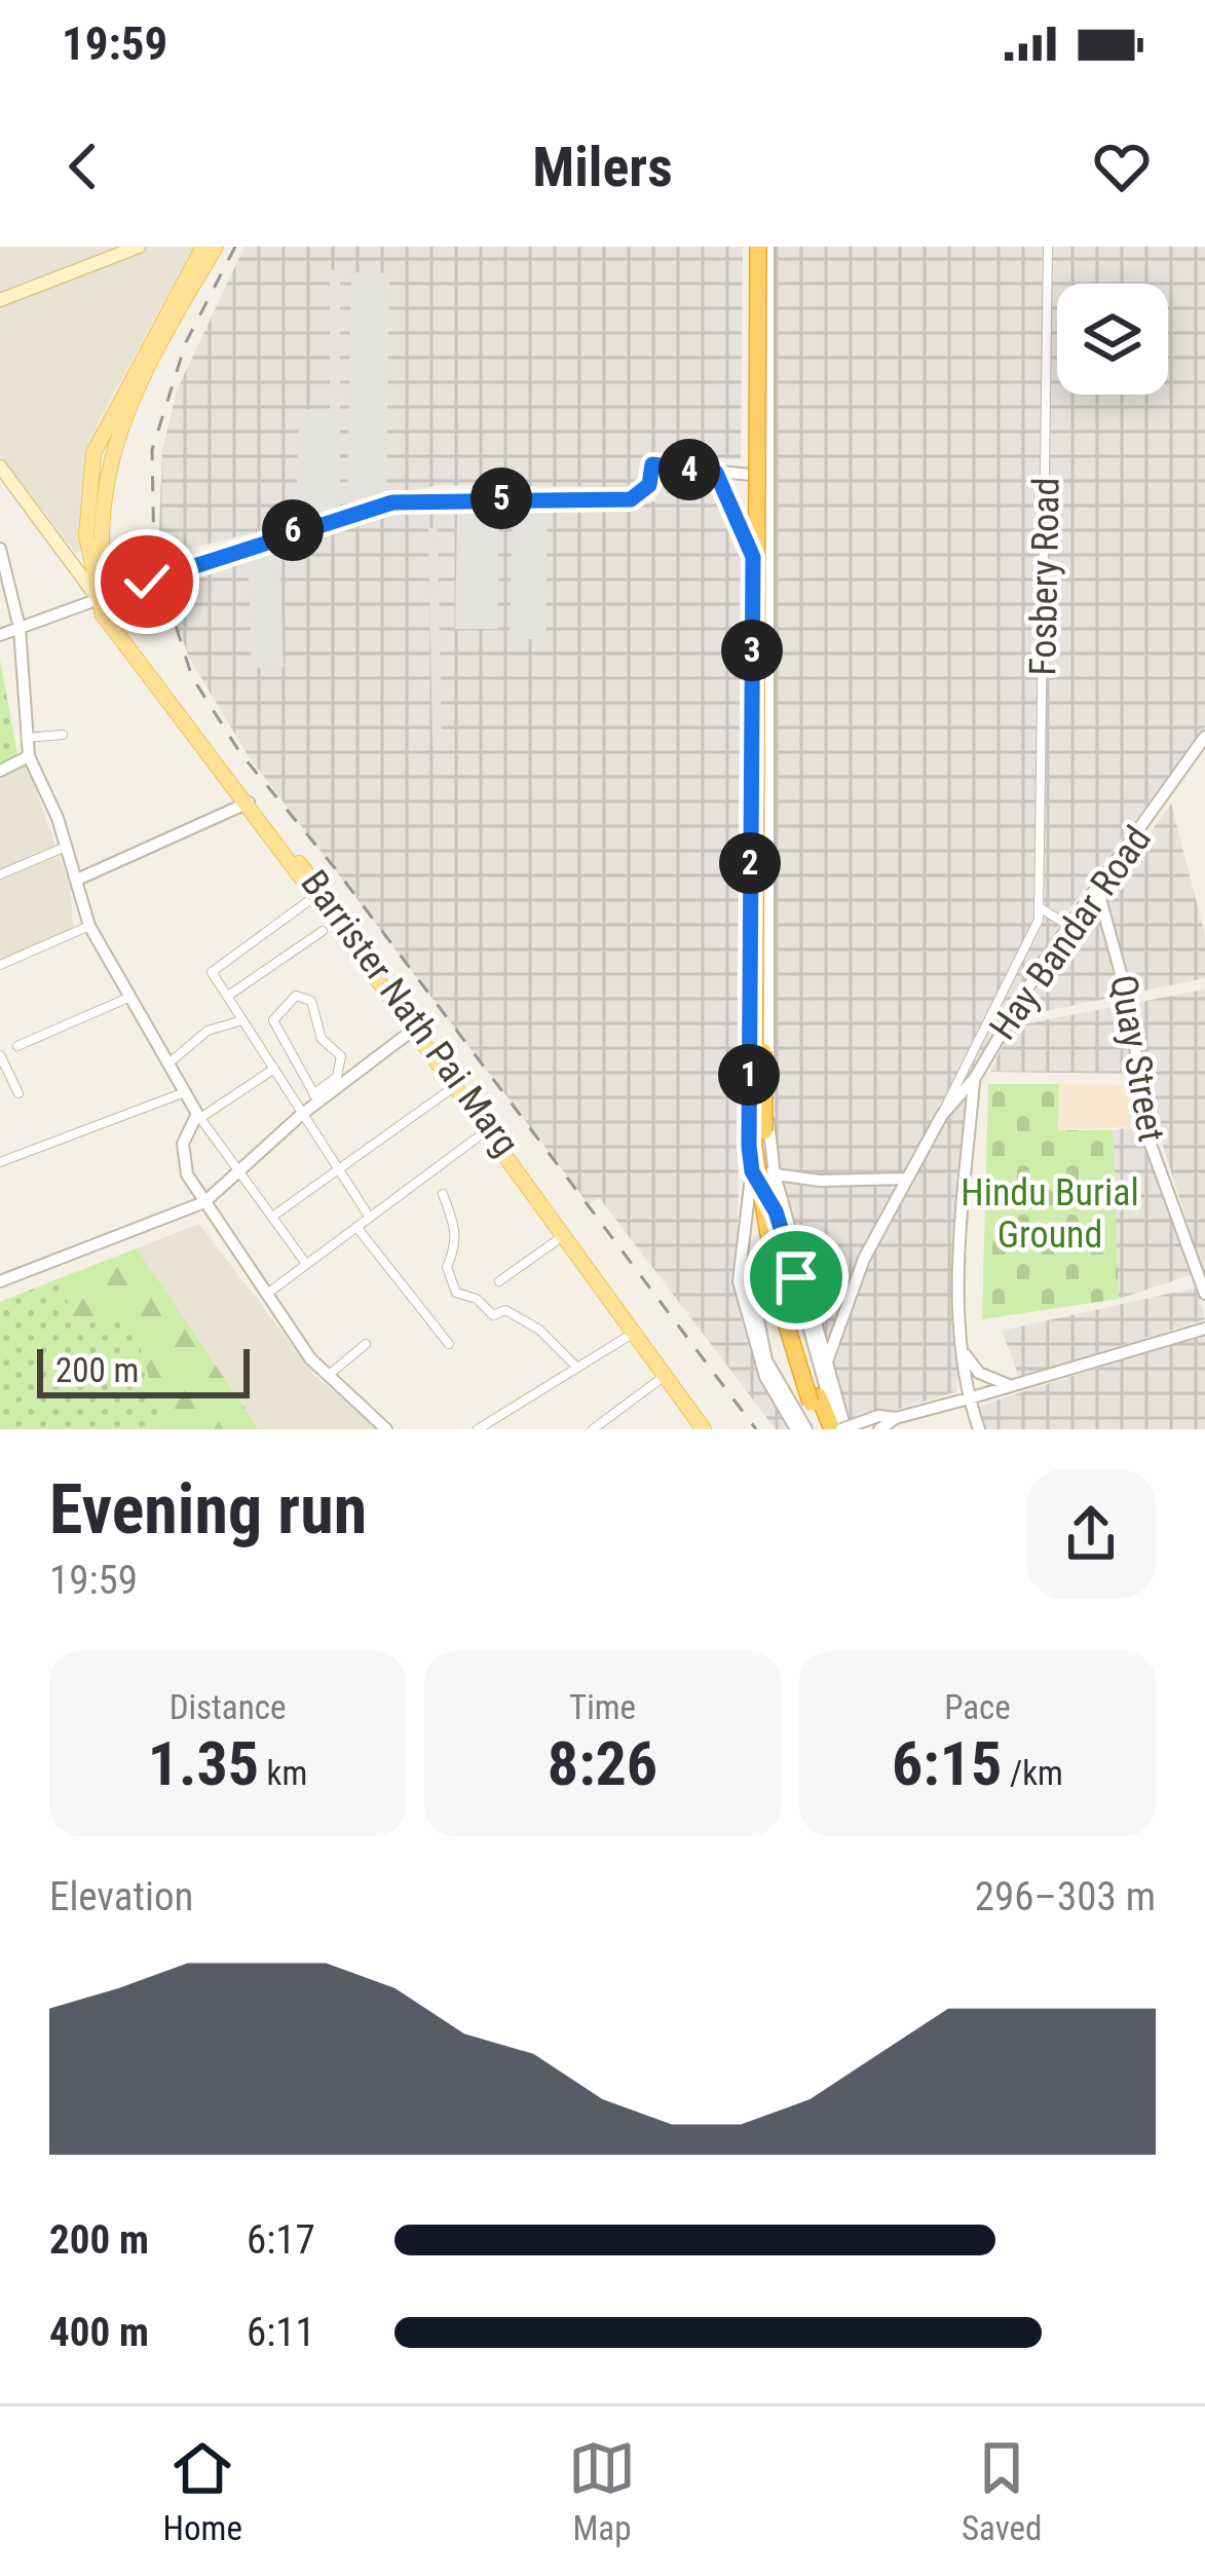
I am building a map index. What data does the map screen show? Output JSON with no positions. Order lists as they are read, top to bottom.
{
  "streets": {
    "main road": ["Barrister Nath Pai Marg"],
    "street": ["Fosbery Road", "Hay Bandar Road", "Quay Street"]
  },
  "crossings": [
    ["Hay Bandar Road", "Quay Street"]
  ],
  "parks": ["Hindu Burial Ground"],
  "scale_bar": "200 m",
  "page": {
    "status": "19:59",
    "header": "Milers",
    "pins": [
      "4",
      "5",
      "6",
      "3",
      "2",
      "1"
    ],
    "scale": "200 m",
    "heading": ["Evening run", "19:59"],
    "stats": [
      ["Distance", "1.35 km"],
      ["Time", "8:26"],
      ["Pace", "6:15 /km"]
    ],
    "chart": ["Elevation", "296–303 m"],
    "list": [
      {
        "name": "200 m",
        "note": "6:17"
      },
      {
        "name": "400 m",
        "note": "6:11"
      }
    ],
    "tabs": ["Home", "Map", "Saved"]
  }
}
